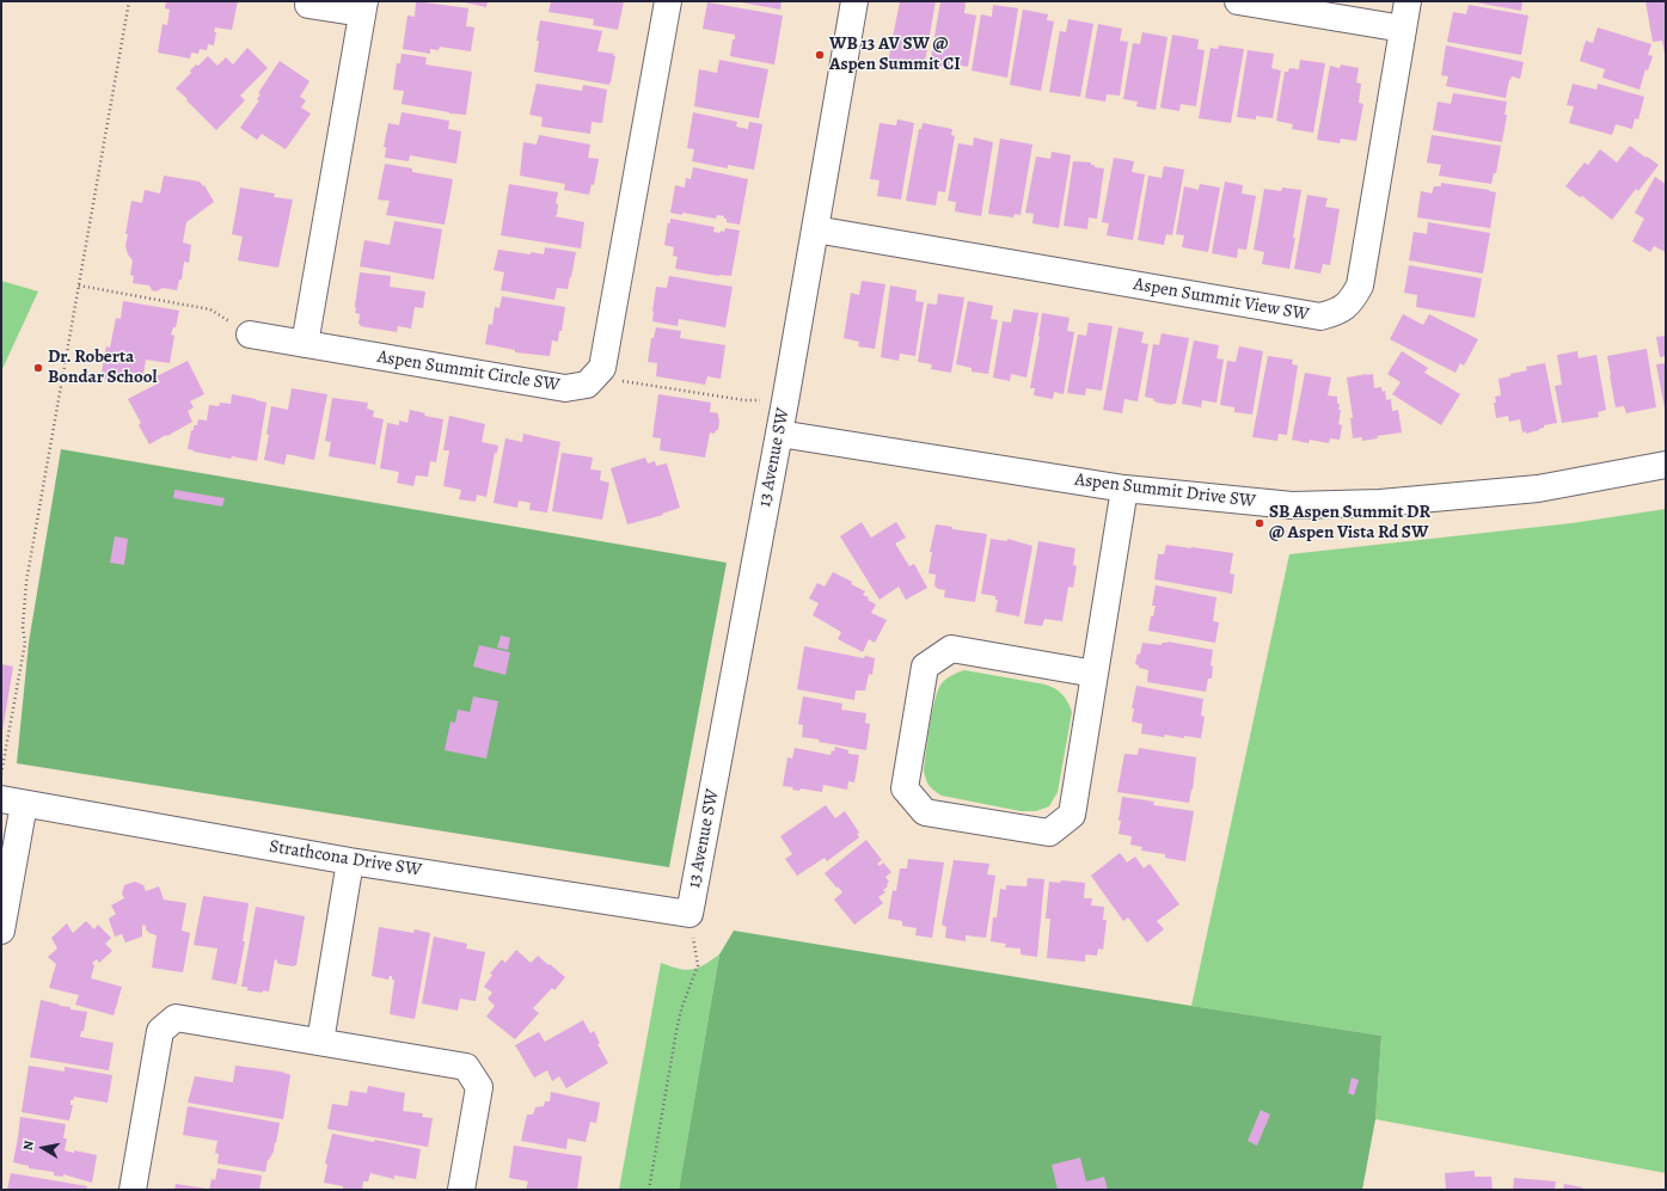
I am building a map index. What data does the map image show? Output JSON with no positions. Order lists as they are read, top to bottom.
{
  "streets": {
    "street": [
      "Aspen Summit View SW",
      "Aspen Summit Circle SW",
      "13 Avenue SW",
      "Aspen Summit Drive SW",
      "Strathcona Drive SW"
    ]
  },
  "crossings": [
    ["Aspen Summit View SW", "13 Avenue SW"],
    ["13 Avenue SW", "Aspen Summit Drive SW"],
    ["13 Avenue SW", "Strathcona Drive SW"]
  ],
  "places": ["WB 13 AV SW @ Aspen Summit CI", "Dr. Roberta Bondar School", "SB Aspen Summit DR @ Aspen Vista Rd SW"],
  "north": "left"
}
